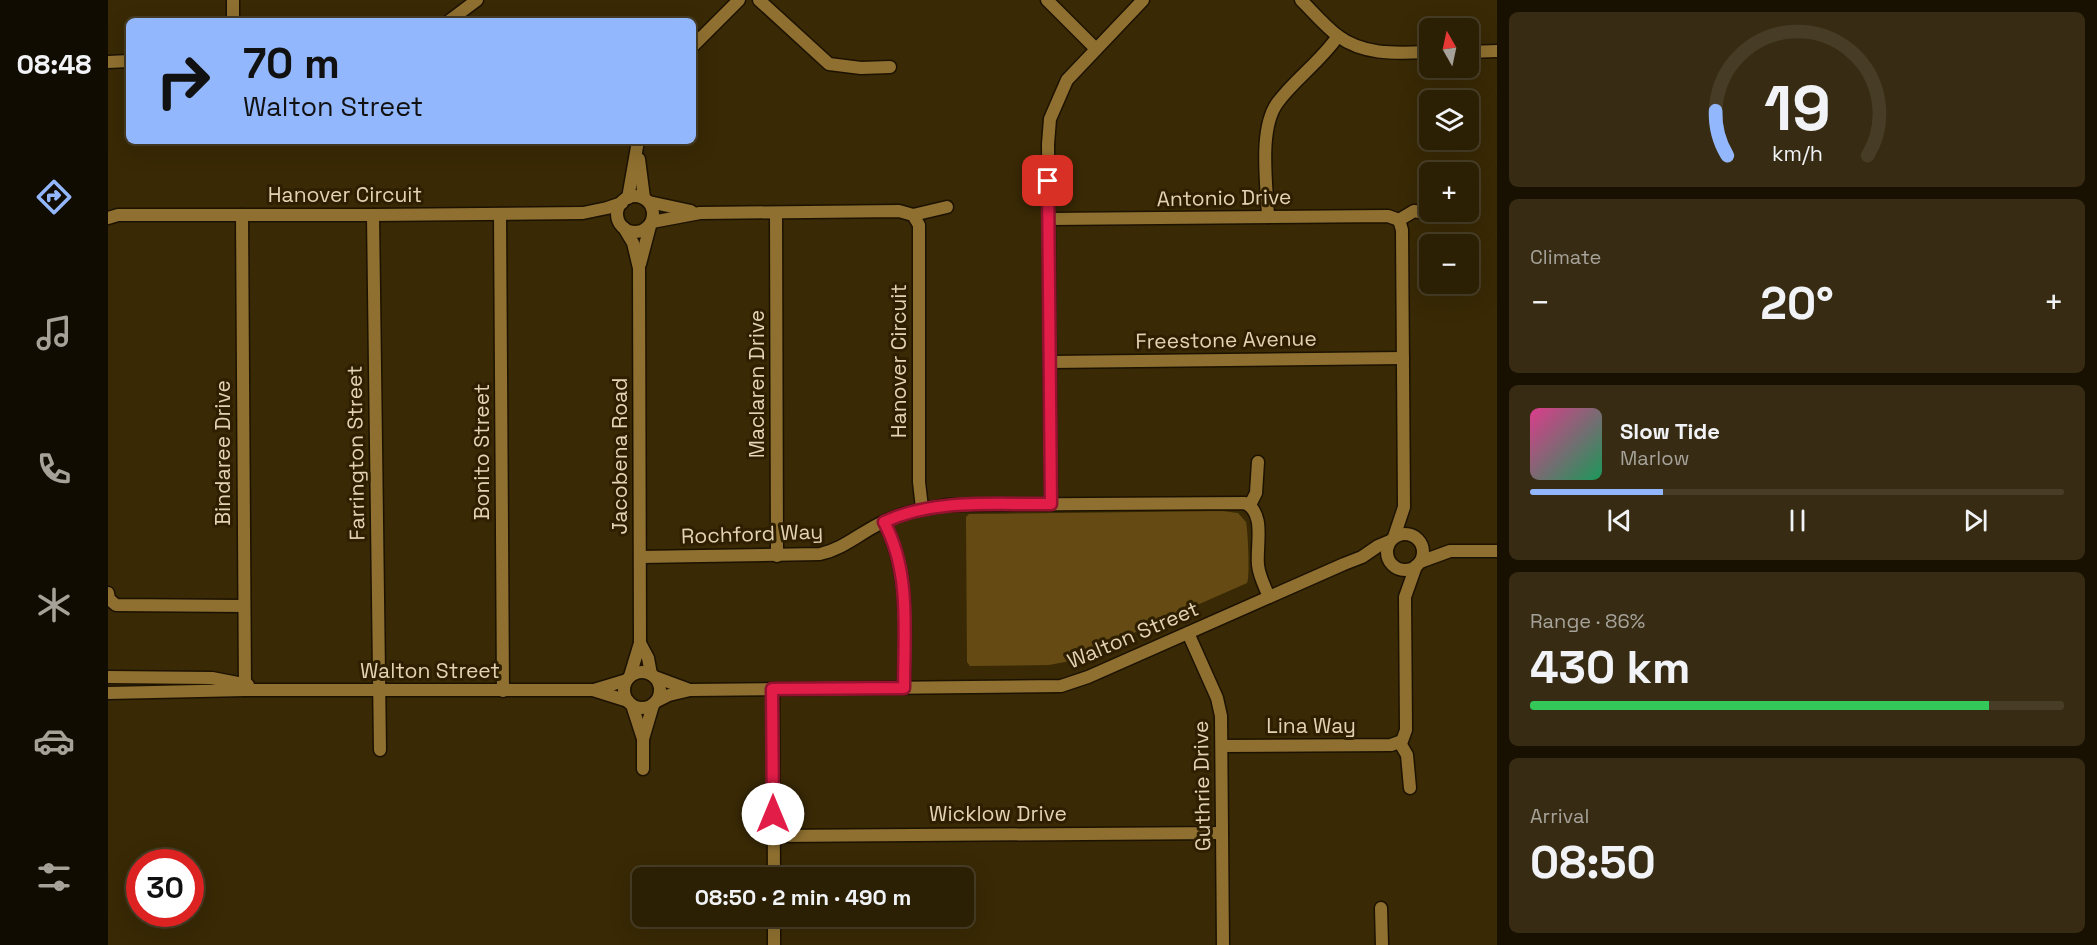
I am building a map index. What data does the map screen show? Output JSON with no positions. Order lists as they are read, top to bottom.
{
  "streets": {
    "street": [
      "Hanover Circuit",
      "Antonio Drive",
      "Freestone Avenue",
      "Maclaren Drive",
      "Bonito Street",
      "Bindaree Drive",
      "Farrington Street",
      "Jacobena Road",
      "Rochford Way",
      "Walton Street",
      "Lina Way",
      "Guthrie Drive",
      "Wicklow Drive"
    ]
  },
  "crossings": [
    ["Hanover Circuit", "Bonito Street"],
    ["Hanover Circuit", "Bindaree Drive"],
    ["Hanover Circuit", "Farrington Street"],
    ["Hanover Circuit", "Rochford Way"],
    ["Maclaren Drive", "Rochford Way"],
    ["Bonito Street", "Walton Street"],
    ["Bindaree Drive", "Walton Street"],
    ["Farrington Street", "Walton Street"],
    ["Jacobena Road", "Rochford Way"],
    ["Jacobena Road", "Walton Street"],
    ["Walton Street", "Guthrie Drive"],
    ["Lina Way", "Guthrie Drive"],
    ["Guthrie Drive", "Wicklow Drive"]
  ],
  "north": "top",
  "page": {
    "tabs": "08:48",
    "map_buttons": ["+", "−"],
    "turn": ["70 m", "Walton Street"],
    "tile": [
      "Climate",
      ["Range · 86%", "430 km"],
      ["Arrival", "08:50"]
    ],
    "heat": ["−", "20°", "+"],
    "song": ["Slow Tide", "Marlow"],
    "limit": "30",
    "trip": "08:50 · 2 min · 490 m",
    "gauge": ["19", "km/h"]
  }
}
